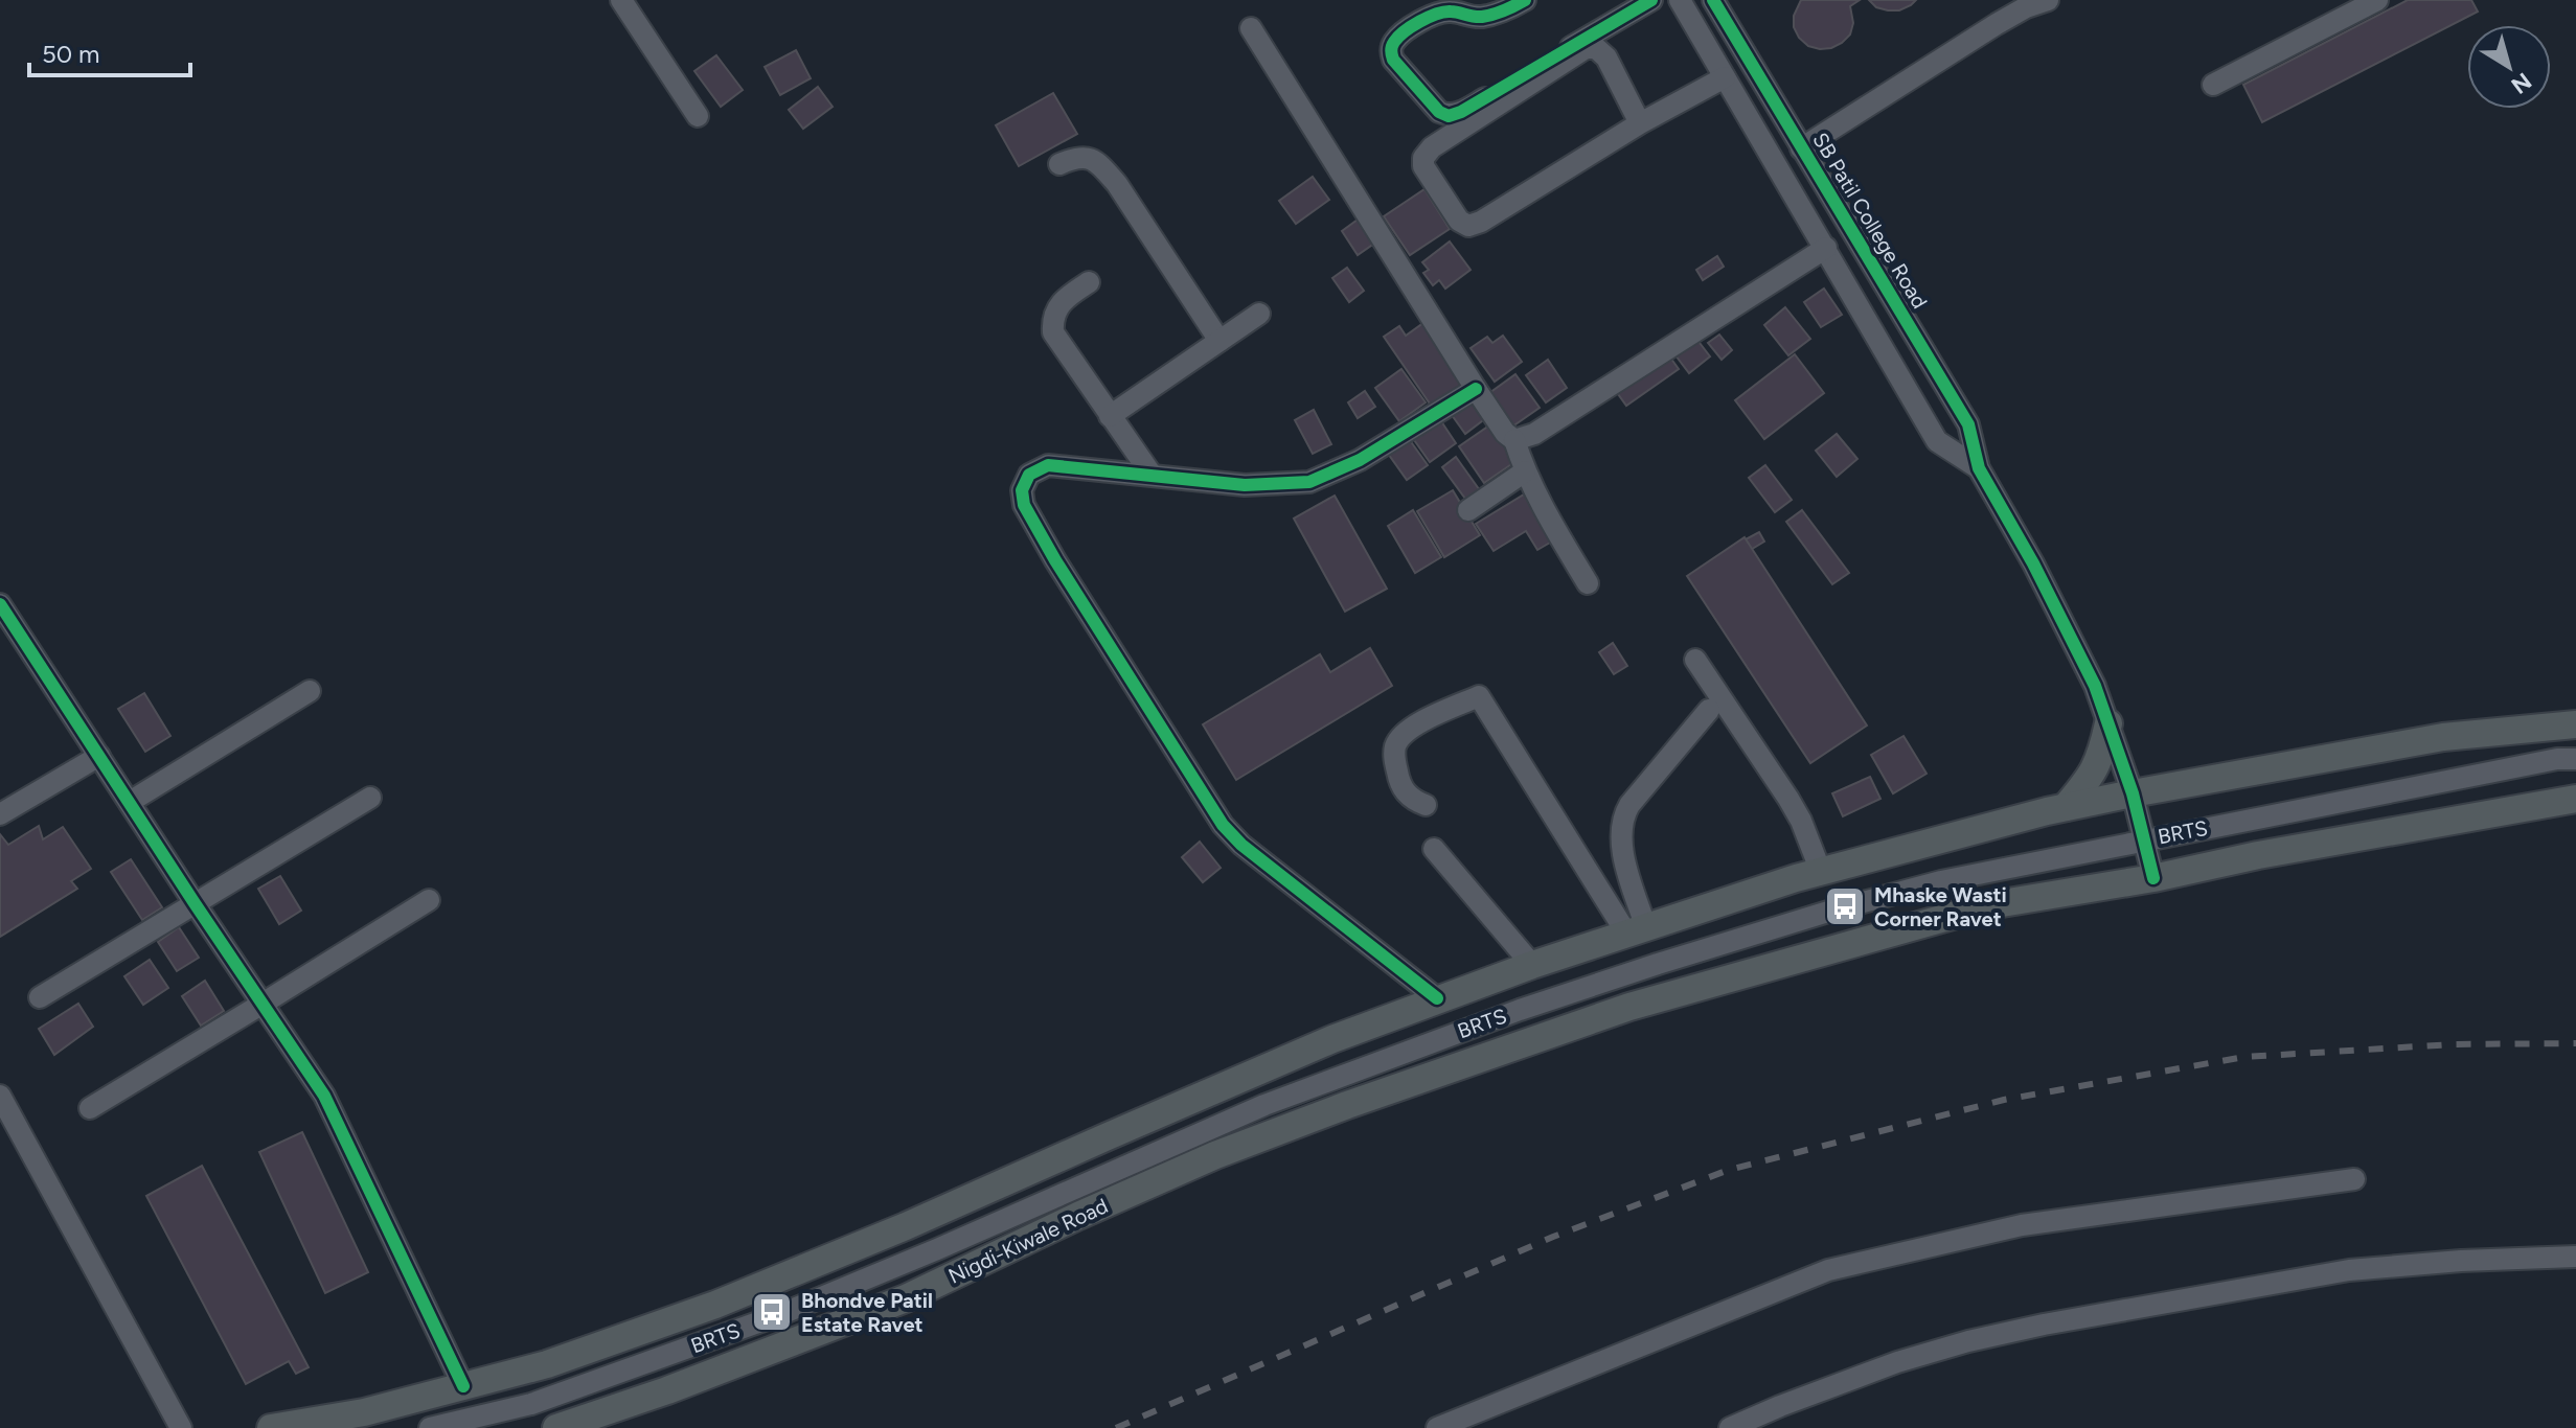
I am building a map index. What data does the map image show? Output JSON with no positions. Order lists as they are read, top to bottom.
{
  "streets": {
    "main road": ["Nigdi-Kiwale Road"],
    "street": ["SB Patil College Road", "BRTS"]
  },
  "places": {
    "bus stop": ["Mhaske Wasti Corner Ravet", "Bhondve Patil Estate Ravet"]
  },
  "scale_bar": "50 m",
  "north": "bottom right"
}
